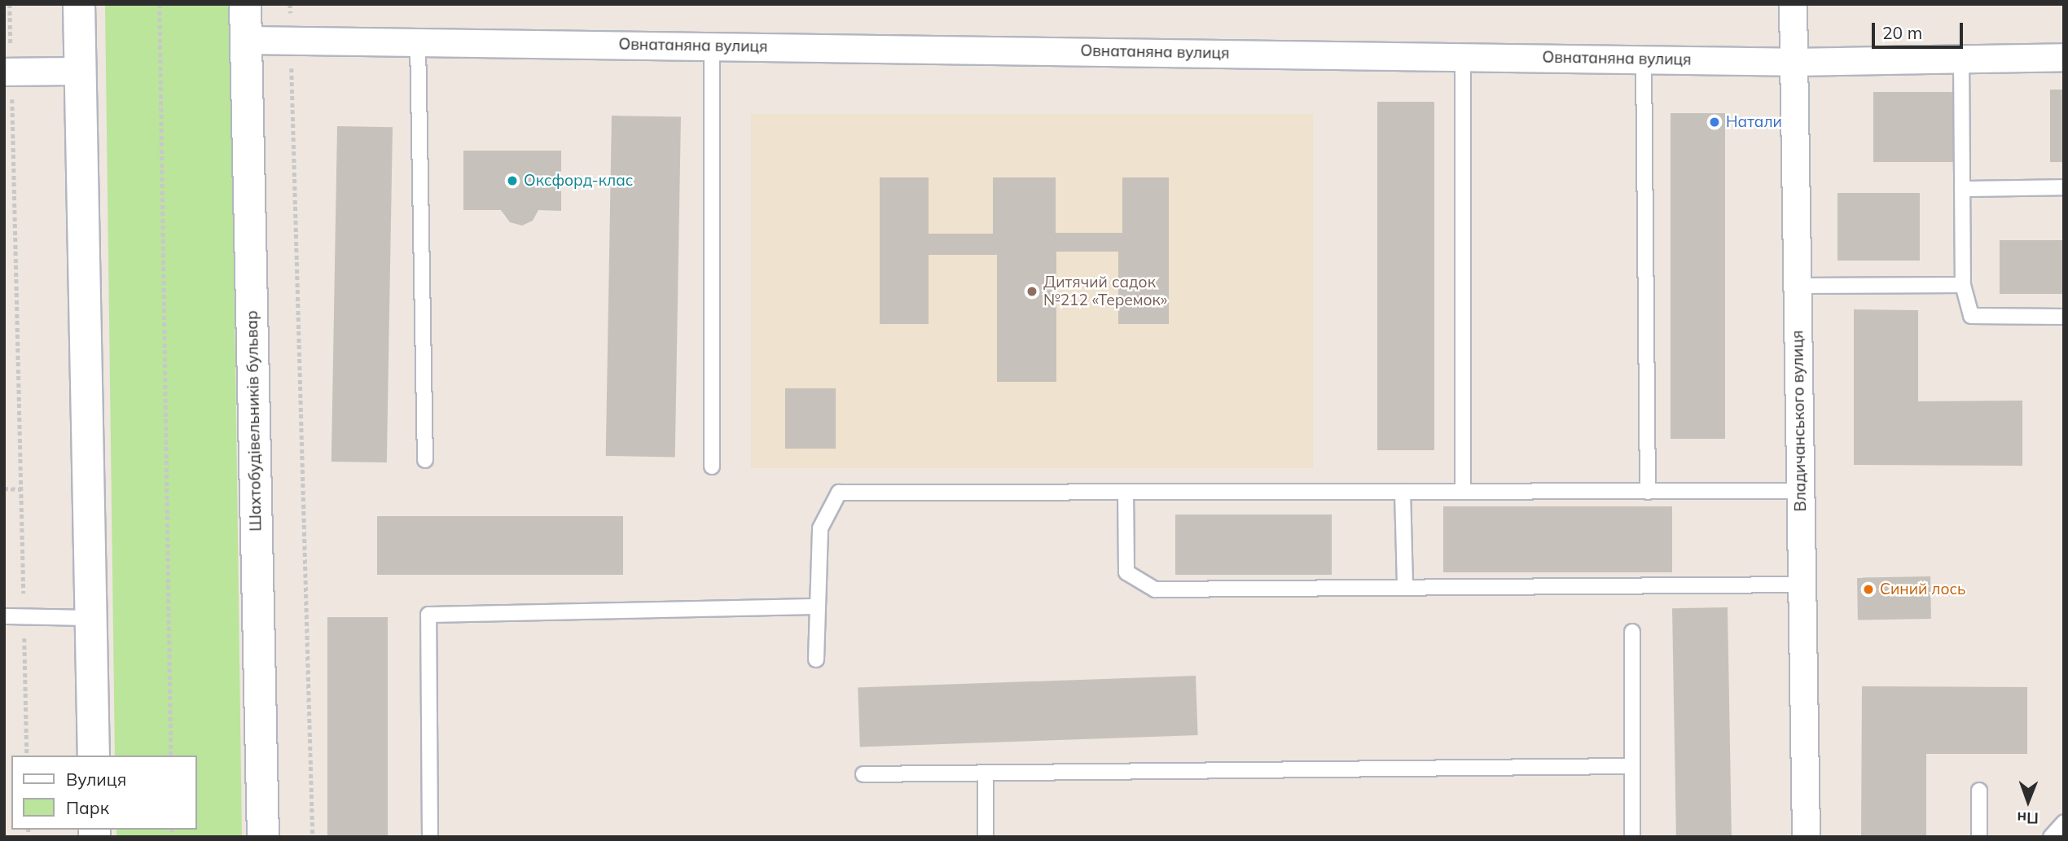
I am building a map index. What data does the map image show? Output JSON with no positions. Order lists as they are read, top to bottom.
{
  "streets": {
    "main road": ["Шахтобудівельників бульвар"],
    "street": ["Овнатаняна вулиця", "Владичанського вулиця"]
  },
  "crossings": [
    ["Овнатаняна вулиця", "Шахтобудівельників бульвар"],
    ["Овнатаняна вулиця", "Владичанського вулиця"]
  ],
  "places": [
    "Натали",
    "Оксфорд-клас",
    "Дитячий садок №212 «Теремок»",
    "Синий лось"
  ],
  "legend": ["Вулиця", "Парк"],
  "scale_bar": "20 m",
  "north": "bottom"
}
